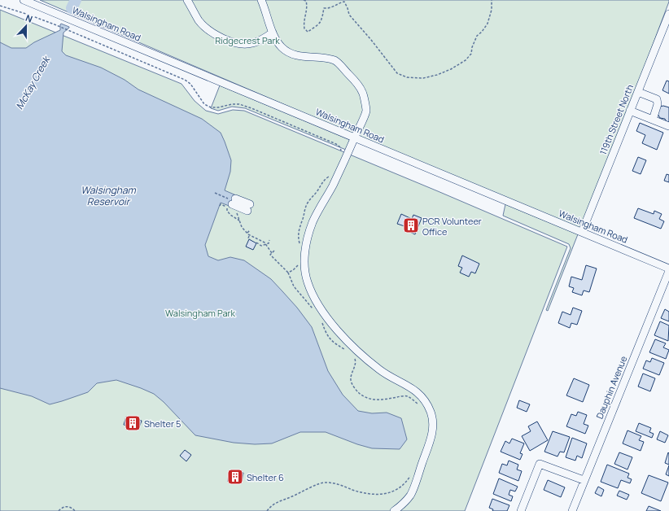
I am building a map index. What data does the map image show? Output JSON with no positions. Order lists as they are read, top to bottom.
{
  "streets": {
    "street": ["Walsingham Road", "119th Street North", "Dauphin Avenue"]
  },
  "crossings": [
    ["Walsingham Road", "119th Street North"]
  ],
  "water": ["McKay Creek", "Walsingham Reservoir"],
  "parks": ["Ridgecrest Park", "Walsingham Park"],
  "places": {
    "building": ["PCR Volunteer Office", "Shelter 5", "Shelter 6"]
  },
  "north": "top"
}
